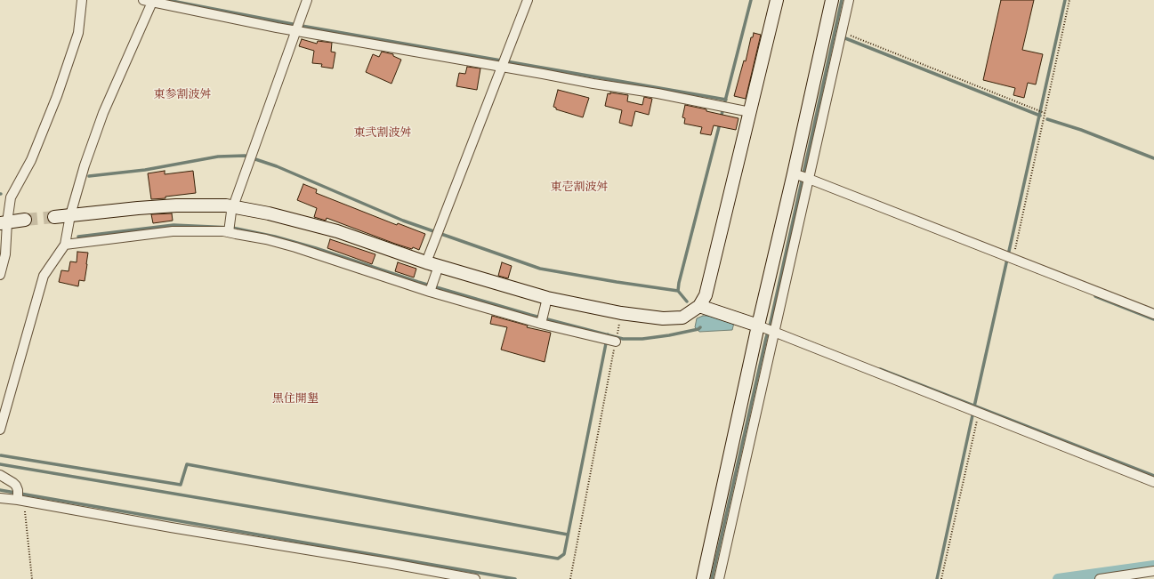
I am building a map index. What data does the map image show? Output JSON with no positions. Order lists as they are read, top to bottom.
{
  "districts": [
    "東参割波舛",
    "東弐割波舛",
    "東壱割波舛",
    "黒住開墾"
  ]
}
